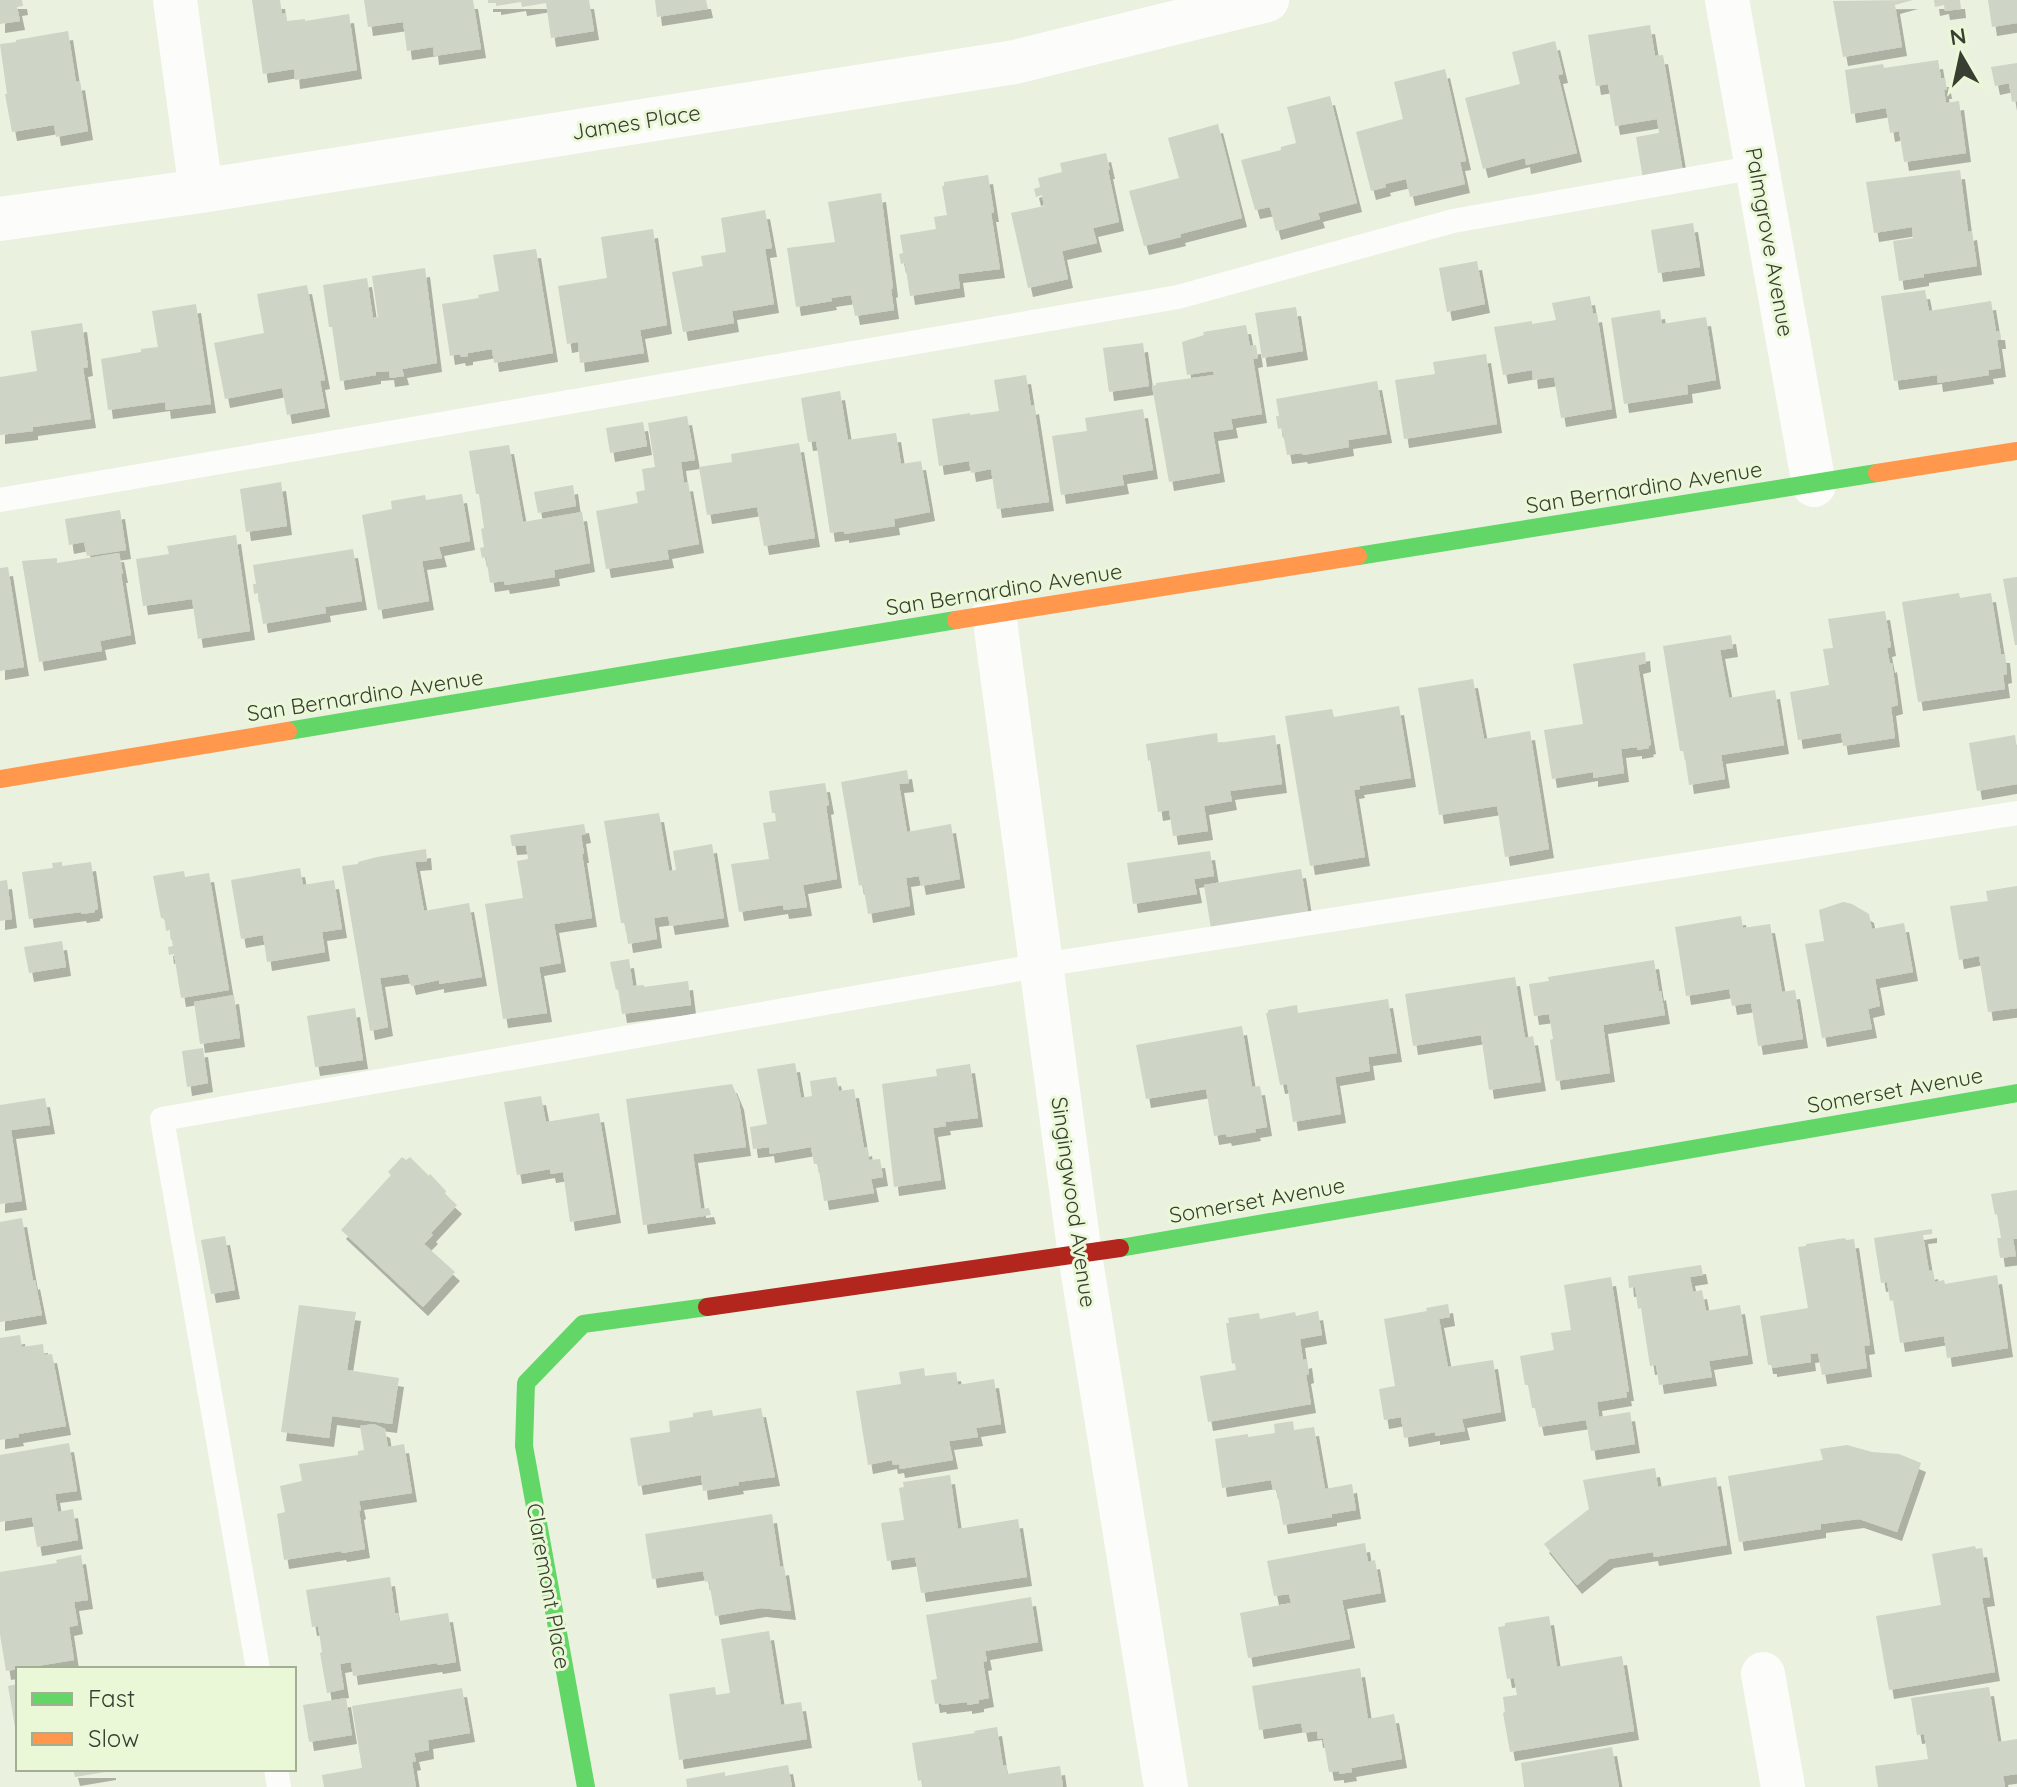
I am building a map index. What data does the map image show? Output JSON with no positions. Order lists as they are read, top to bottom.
{
  "streets": {
    "main road": ["San Bernardino Avenue", "Somerset Avenue", "Claremont Place"],
    "street": ["James Place", "Palmgrove Avenue", "Singingwood Avenue"]
  },
  "crossings": [
    ["Palmgrove Avenue", "San Bernardino Avenue"],
    ["San Bernardino Avenue", "Singingwood Avenue"],
    ["Somerset Avenue", "Singingwood Avenue"],
    ["Somerset Avenue", "Claremont Place"]
  ],
  "legend": ["Fast", "Slow"],
  "north": "top"
}
